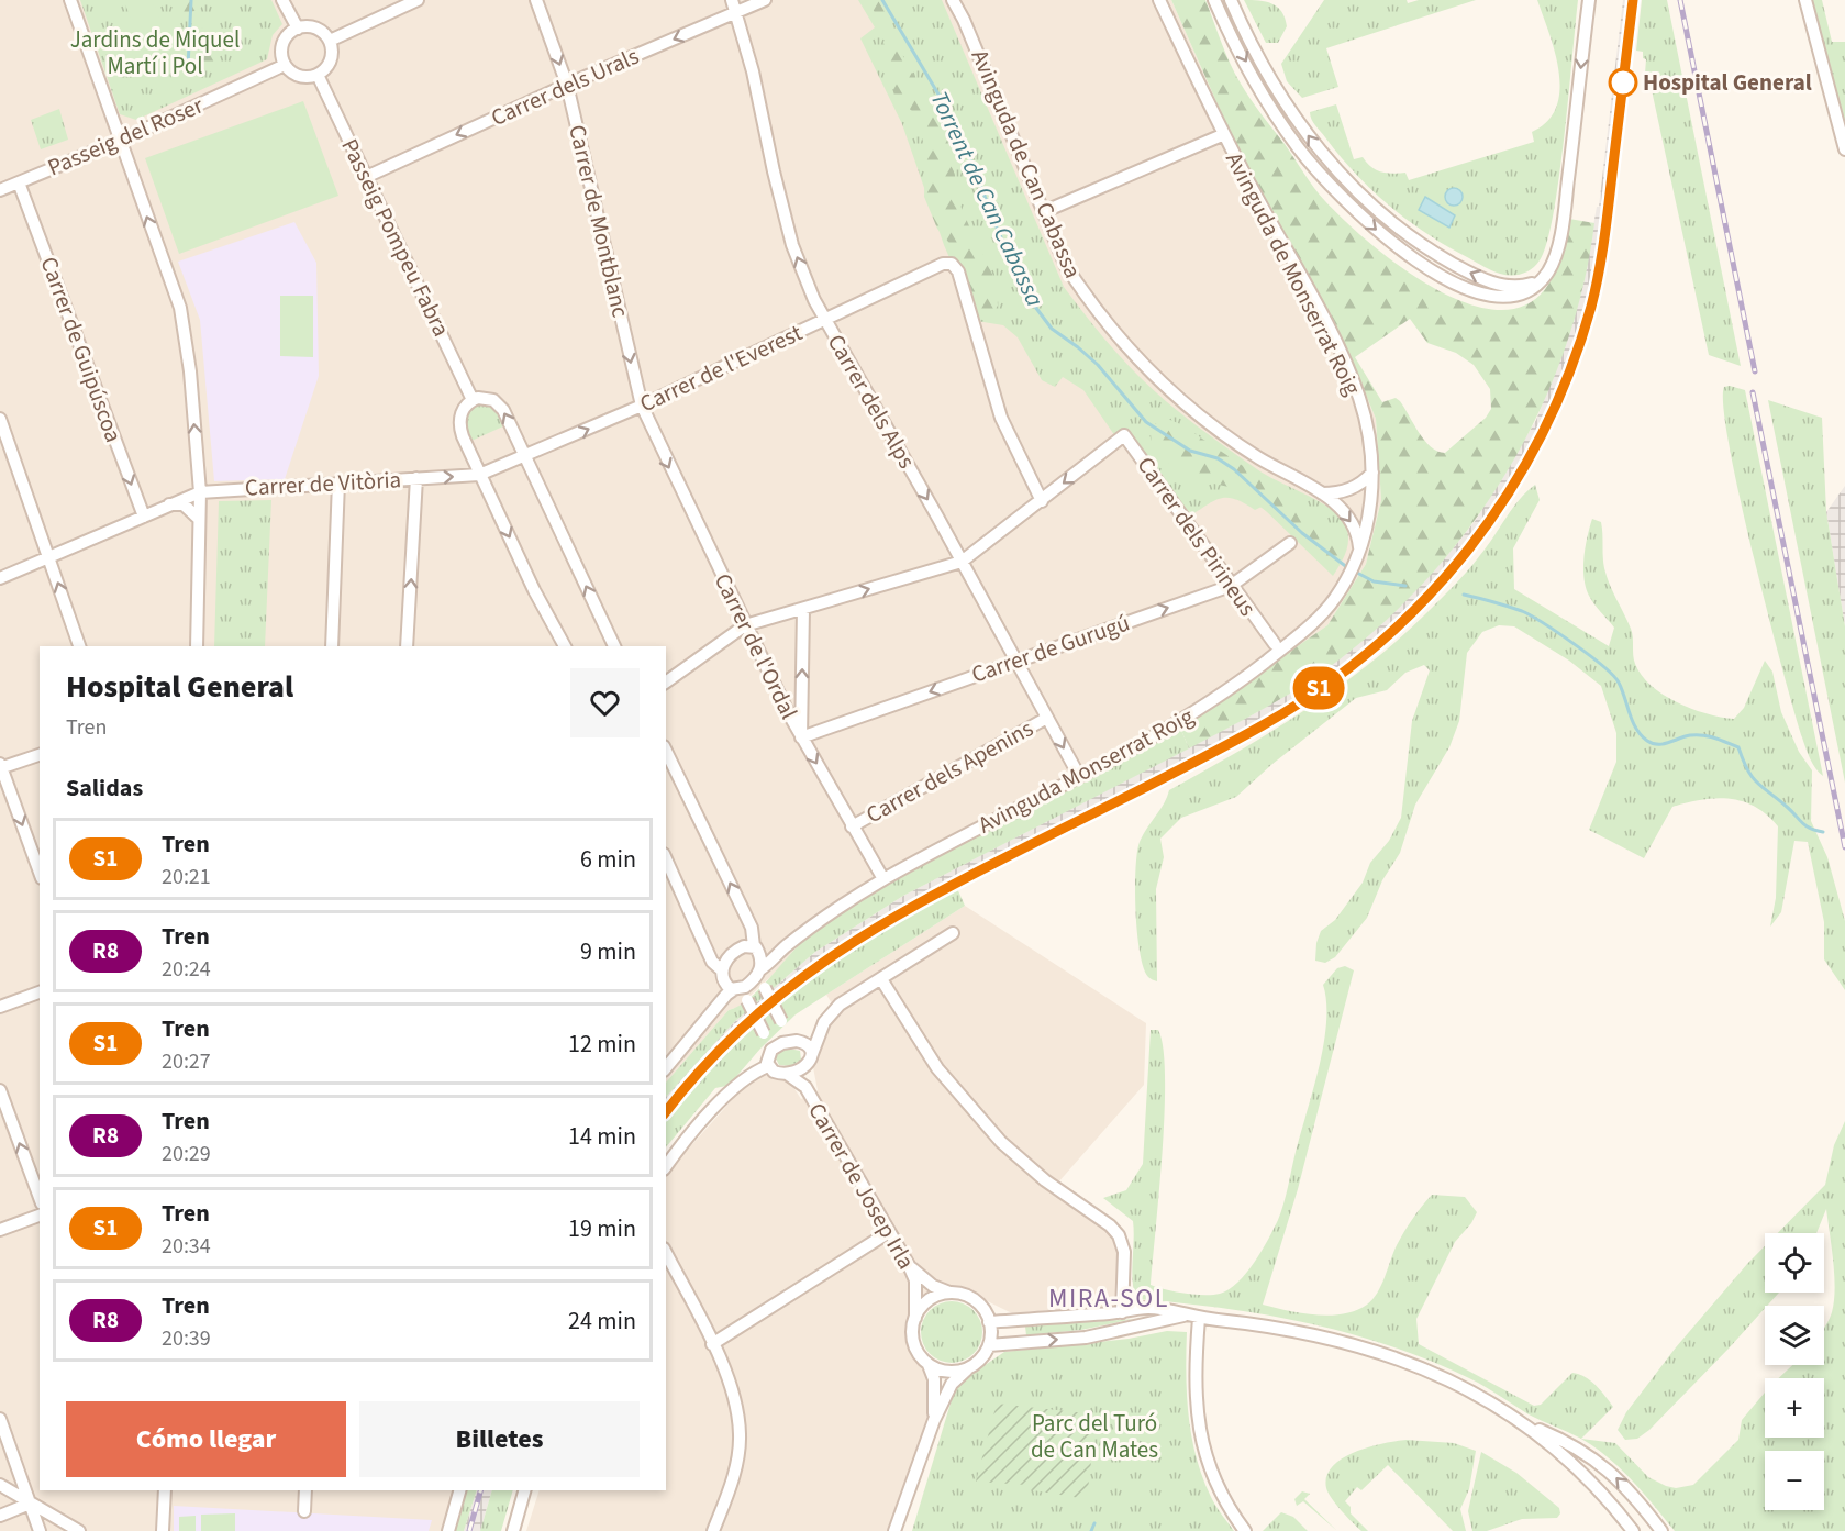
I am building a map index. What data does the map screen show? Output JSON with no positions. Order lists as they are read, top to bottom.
{
  "streets": {
    "street": [
      "Carrer dels Urals",
      "Passeig del Roser",
      "Avinguda de Can Cabassa",
      "Carrer de Montblanc",
      "Passeig Pompeu Fabra",
      "Avinguda de Monserrat Roig",
      "Carrer de Guipúscoa",
      "Carrer de l'Everest",
      "Carrer dels Alps",
      "Carrer de Vitòria",
      "Carrer dels Pirineus",
      "Carrer de l'Ordal",
      "Carrer de Gurugú",
      "Avinguda Monserrat Roig",
      "Carrer dels Apenins",
      "Carrer de Josep Irla"
    ]
  },
  "crossings": [
    ["Carrer dels Urals", "Carrer de Montblanc"],
    ["Carrer dels Urals", "Passeig Pompeu Fabra"],
    ["Carrer dels Urals", "Carrer dels Alps"],
    ["Passeig del Roser", "Passeig Pompeu Fabra"],
    ["Passeig del Roser", "Carrer de Guipúscoa"],
    ["Avinguda de Can Cabassa", "Avinguda de Monserrat Roig"],
    ["Avinguda de Can Cabassa", "Avinguda Monserrat Roig"],
    ["Carrer de Montblanc", "Carrer de l'Everest"],
    ["Carrer de Montblanc", "Carrer de l'Ordal"],
    ["Avinguda de Monserrat Roig", "Avinguda Monserrat Roig"],
    ["Carrer de Guipúscoa", "Carrer de Vitòria"],
    ["Carrer de l'Everest", "Carrer dels Alps"],
    ["Carrer de l'Everest", "Carrer dels Pirineus"],
    ["Carrer de l'Everest", "Carrer de l'Ordal"],
    ["Carrer dels Alps", "Carrer de Gurugú"],
    ["Carrer dels Alps", "Avinguda Monserrat Roig"],
    ["Carrer dels Alps", "Carrer dels Apenins"],
    ["Carrer dels Pirineus", "Carrer de Gurugú"],
    ["Carrer de l'Ordal", "Carrer de Gurugú"],
    ["Carrer de l'Ordal", "Avinguda Monserrat Roig"],
    ["Carrer de l'Ordal", "Carrer dels Apenins"]
  ],
  "one_way": ["Carrer dels Urals", "Carrer de Montblanc", "Carrer de l'Ordal"],
  "districts": ["MIRA-SOL"],
  "water": ["Torrent de Can Cabassa"],
  "parks": ["Jardins de Miquel Martí i Pol", "Parc del Turó de Can Mates"],
  "places": ["Hospital General"],
  "page": {
    "on_map": "S1",
    "heading": [
      ["Hospital General", "Tren"],
      "Salidas"
    ],
    "list": [
      {
        "mark": "S1",
        "name": "Tren",
        "note": "20:21",
        "value": "6 min"
      },
      {
        "mark": "R8",
        "name": "Tren",
        "note": "20:24",
        "value": "9 min"
      },
      {
        "mark": "S1",
        "name": "Tren",
        "note": "20:27",
        "value": "12 min"
      },
      {
        "mark": "R8",
        "name": "Tren",
        "note": "20:29",
        "value": "14 min"
      },
      {
        "mark": "S1",
        "name": "Tren",
        "note": "20:34",
        "value": "19 min"
      },
      {
        "mark": "R8",
        "name": "Tren",
        "note": "20:39",
        "value": "24 min"
      }
    ],
    "map_buttons": ["+", "−"],
    "buttons": ["Cómo llegar", "Billetes"]
  }
}
